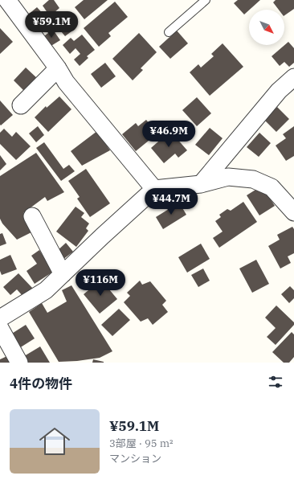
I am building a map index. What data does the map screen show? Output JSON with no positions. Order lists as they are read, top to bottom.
{
  "north": "bottom right",
  "page": {
    "price": [
      "¥59.1M",
      "¥46.9M",
      "¥44.7M",
      "¥116M"
    ],
    "heading": "4件の物件",
    "list": [
      {
        "name": "¥59.1M",
        "note": "3部屋 · 95 m² · マンション"
      }
    ]
  }
}
